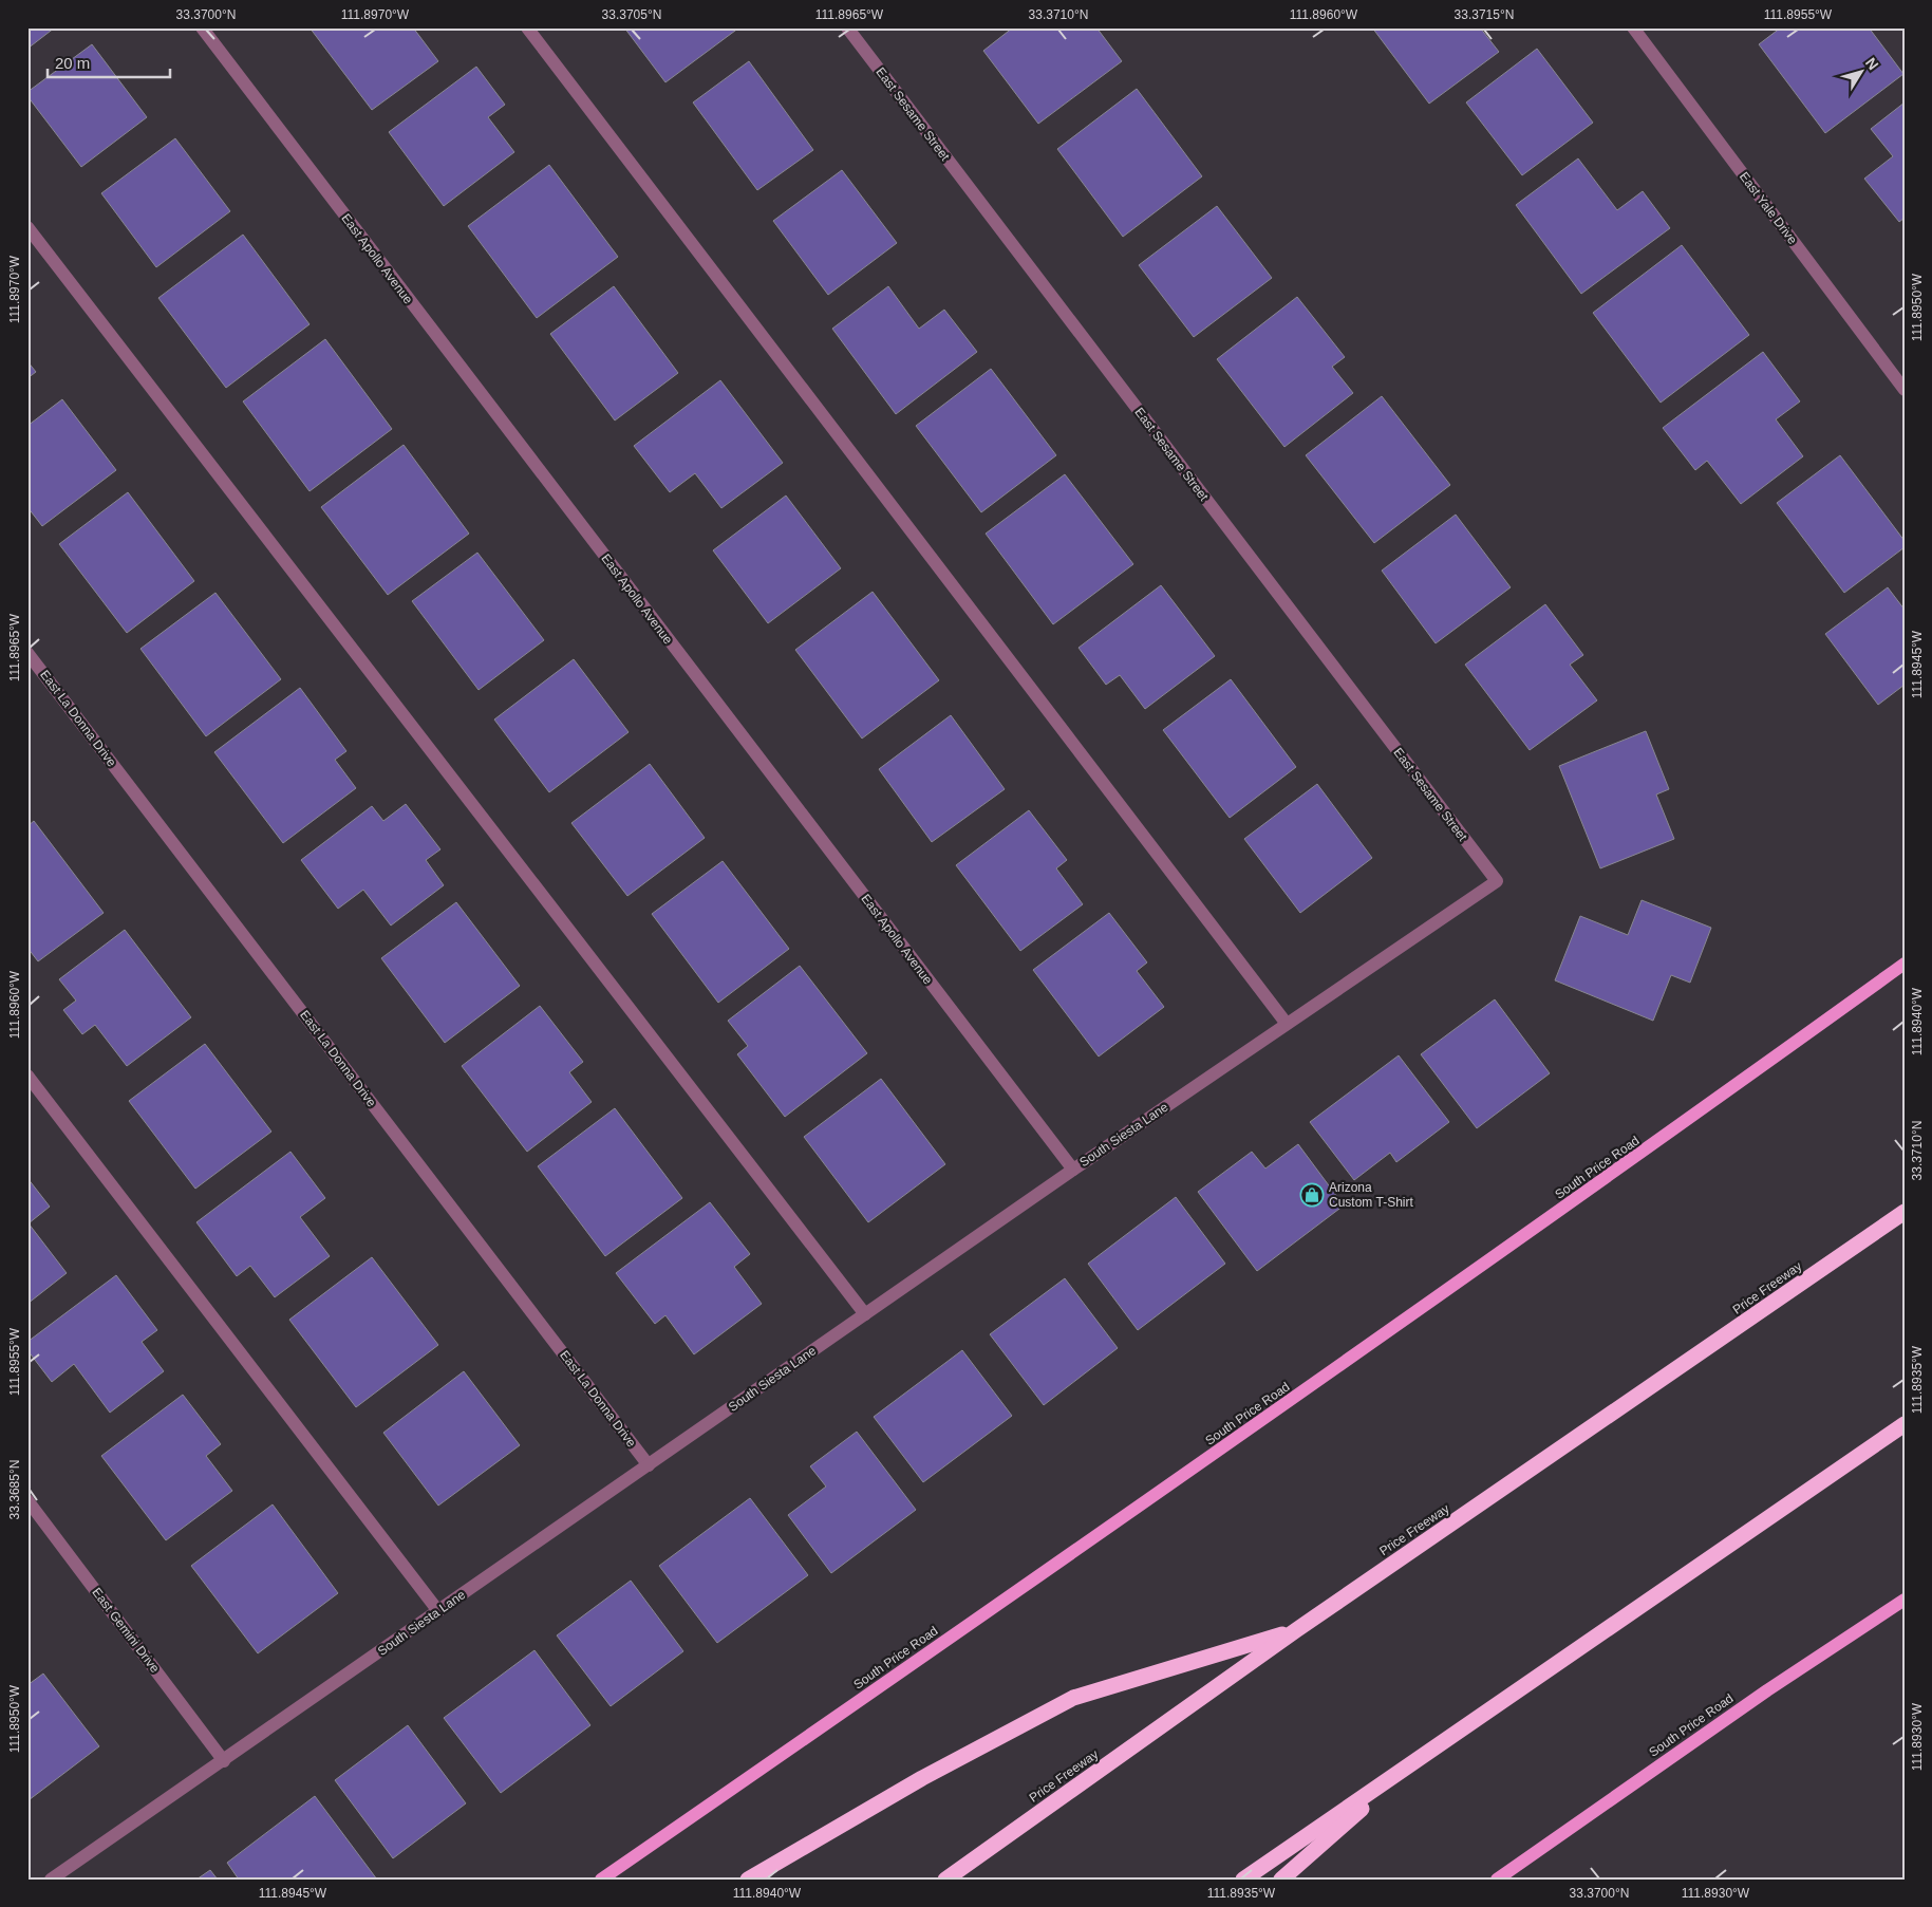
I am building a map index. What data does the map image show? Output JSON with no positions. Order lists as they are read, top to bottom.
{
  "streets": {
    "highway": ["Price Freeway"],
    "main road": ["South Price Road"],
    "street": [
      "East Sesame Street",
      "East Yale Drive",
      "East Apollo Avenue",
      "East La Donna Drive",
      "South Siesta Lane",
      "East Gemini Drive"
    ]
  },
  "crossings": [
    ["East Sesame Street", "South Siesta Lane"],
    ["East Apollo Avenue", "South Siesta Lane"],
    ["East La Donna Drive", "South Siesta Lane"],
    ["South Siesta Lane", "East Gemini Drive"]
  ],
  "places": {
    "shop": ["Arizona Custom T-Shirt"]
  },
  "scale_bar": "20 m",
  "north": "top right",
  "coordinates": [
    "33.3700°N",
    "111.8970°W",
    "33.3705°N",
    "111.8965°W",
    "33.3710°N",
    "111.8960°W",
    "33.3715°N",
    "111.8955°W",
    "111.8950°W",
    "111.8945°W",
    "111.8940°W",
    "111.8935°W",
    "33.3685°N",
    "111.8930°W"
  ]
}
